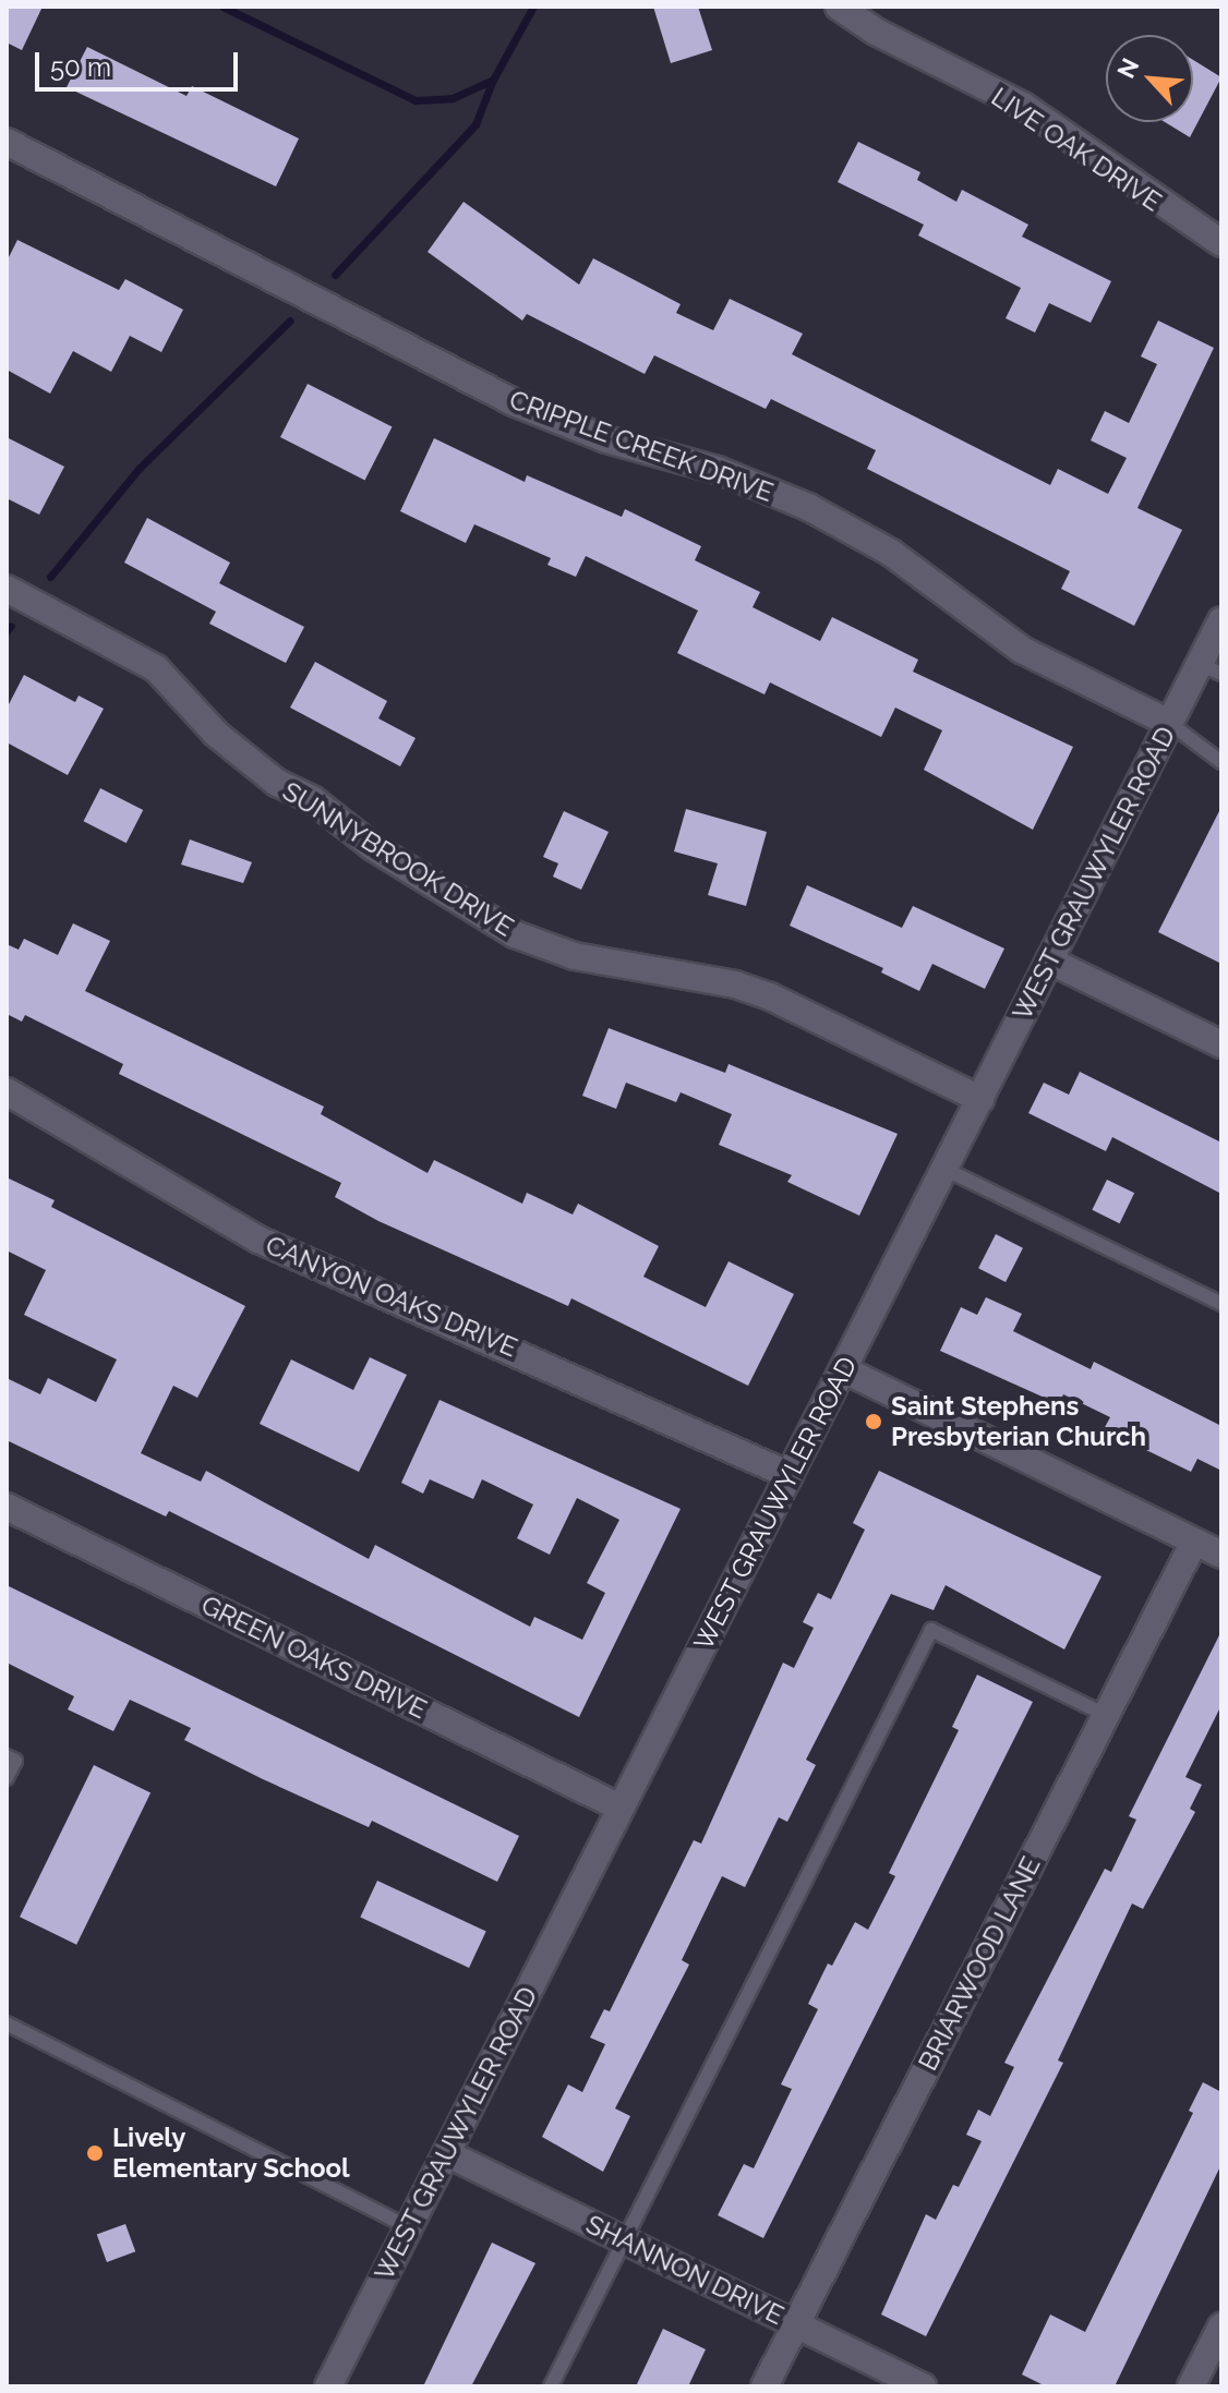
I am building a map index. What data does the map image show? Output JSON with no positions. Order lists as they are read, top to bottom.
{
  "streets": {
    "street": [
      "LIVE OAK DRIVE",
      "CRIPPLE CREEK DRIVE",
      "SUNNYBROOK DRIVE",
      "WEST GRAUWYLER ROAD",
      "CANYON OAKS DRIVE",
      "GREEN OAKS DRIVE",
      "BRIARWOOD LANE",
      "SHANNON DRIVE"
    ]
  },
  "crossings": [
    ["CRIPPLE CREEK DRIVE", "WEST GRAUWYLER ROAD"],
    ["SUNNYBROOK DRIVE", "WEST GRAUWYLER ROAD"],
    ["WEST GRAUWYLER ROAD", "CANYON OAKS DRIVE"],
    ["WEST GRAUWYLER ROAD", "GREEN OAKS DRIVE"],
    ["WEST GRAUWYLER ROAD", "SHANNON DRIVE"],
    ["BRIARWOOD LANE", "SHANNON DRIVE"]
  ],
  "places": ["Saint Stephens Presbyterian Church", "Lively Elementary School"],
  "scale_bar": "50 m",
  "north": "top left"
}
